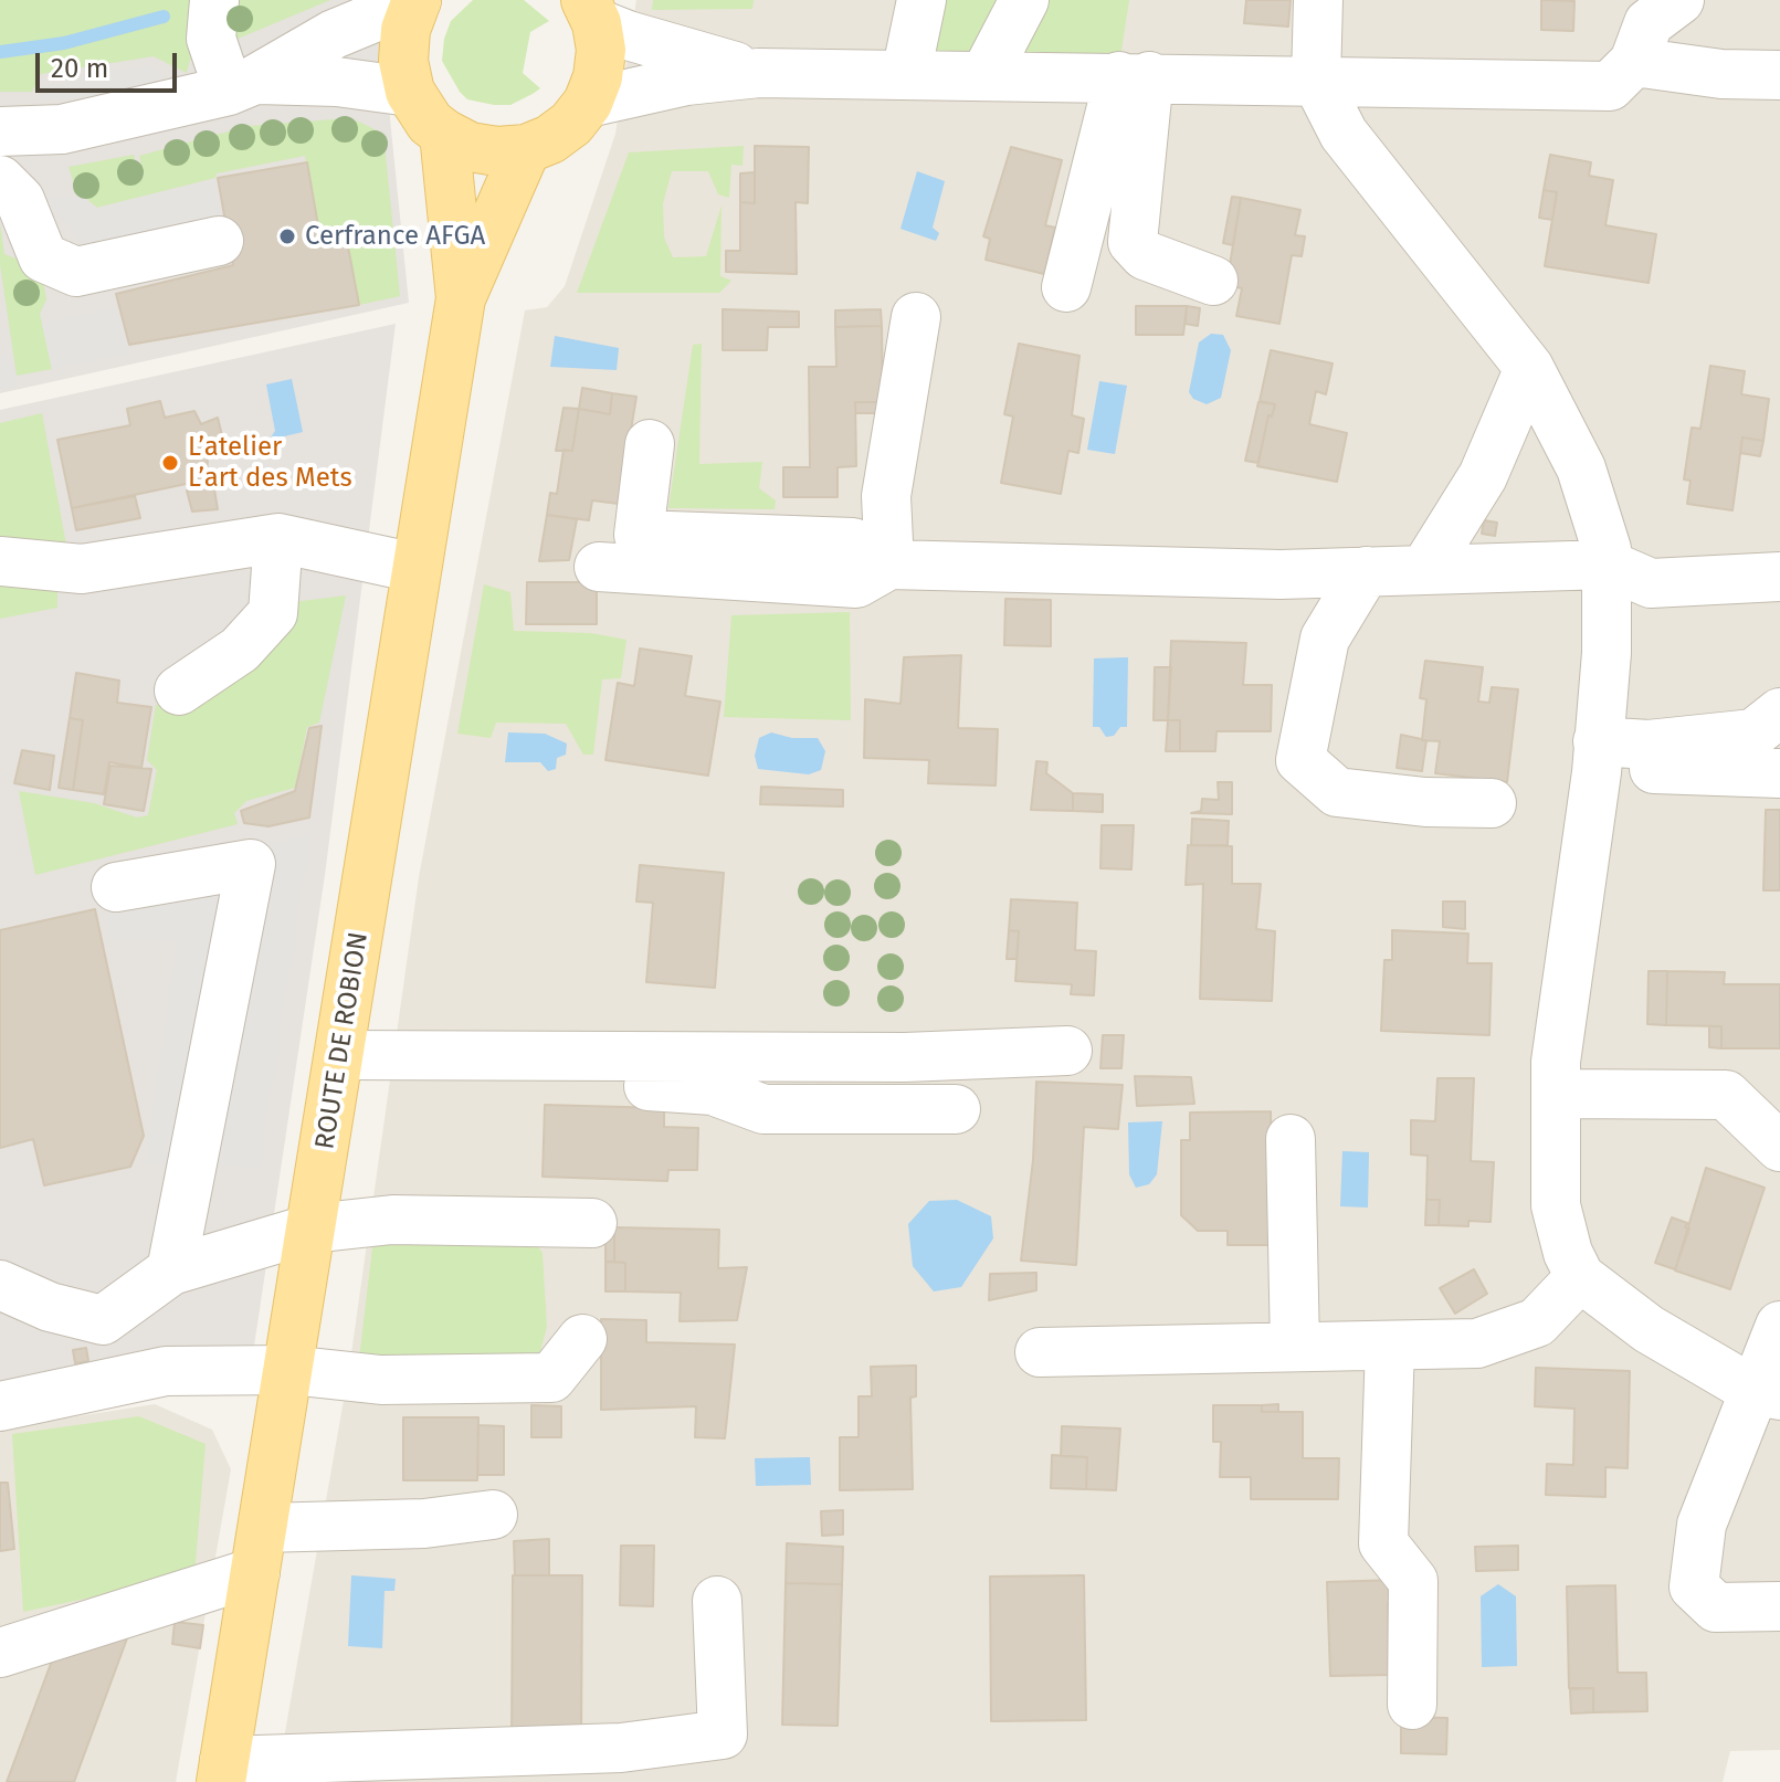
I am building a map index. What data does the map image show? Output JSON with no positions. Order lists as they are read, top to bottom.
{
  "streets": {
    "main road": ["ROUTE DE ROBION"]
  },
  "places": ["Cerfrance AFGA", "L’atelier L’art des Mets"],
  "scale_bar": "20 m"
}
